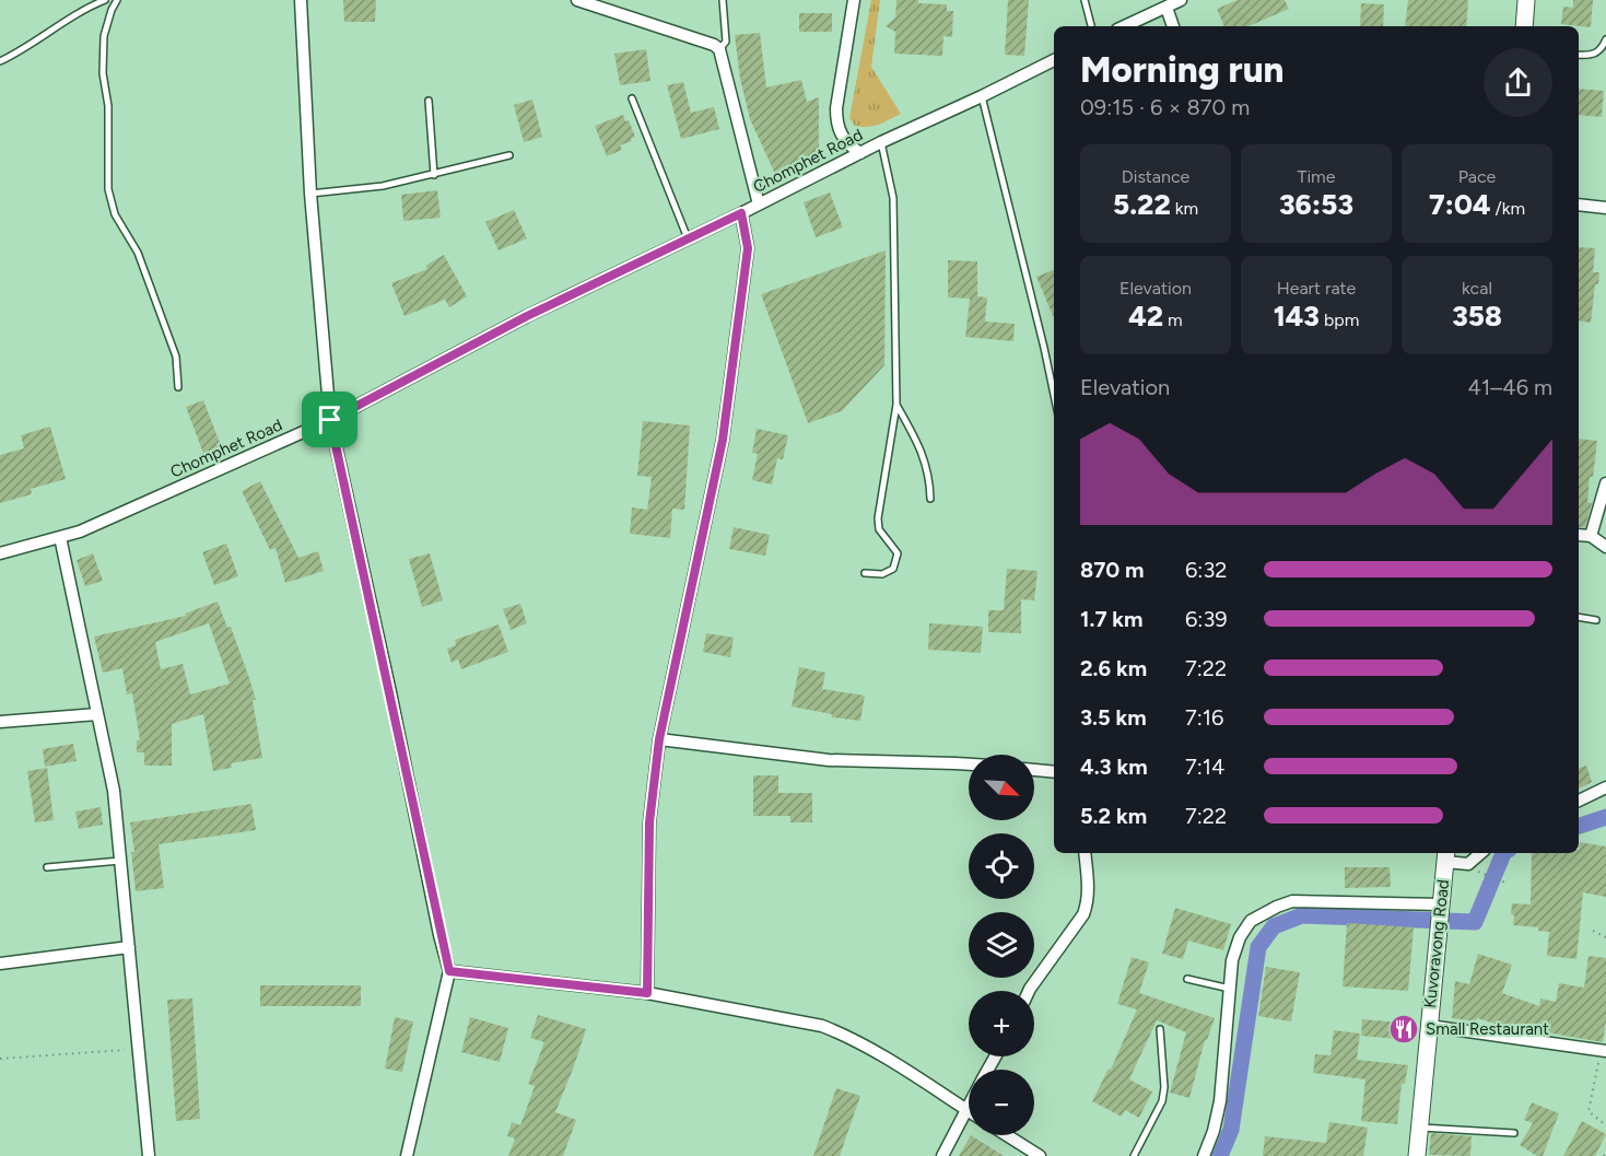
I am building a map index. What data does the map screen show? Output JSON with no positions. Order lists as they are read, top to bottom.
{
  "streets": {
    "street": ["Chomphet Road", "Kuvoravong Road"]
  },
  "places": {
    "restaurant": ["Small Restaurant"]
  },
  "north": "bottom right",
  "page": {
    "heading": ["Morning run", "09:15 · 6 × 870 m"],
    "stats": [
      ["Distance", "5.22 km"],
      ["Time", "36:53"],
      ["Pace", "7:04 /km"],
      ["Elevation", "42 m"],
      ["Heart rate", "143 bpm"],
      ["kcal", "358"]
    ],
    "chart": ["Elevation", "41–46 m"],
    "list": [
      {
        "name": "870 m",
        "note": "6:32"
      },
      {
        "name": "1.7 km",
        "note": "6:39"
      },
      {
        "name": "2.6 km",
        "note": "7:22"
      },
      {
        "name": "3.5 km",
        "note": "7:16"
      },
      {
        "name": "4.3 km",
        "note": "7:14"
      },
      {
        "name": "5.2 km",
        "note": "7:22"
      }
    ],
    "map_buttons": ["+", "−"]
  }
}
